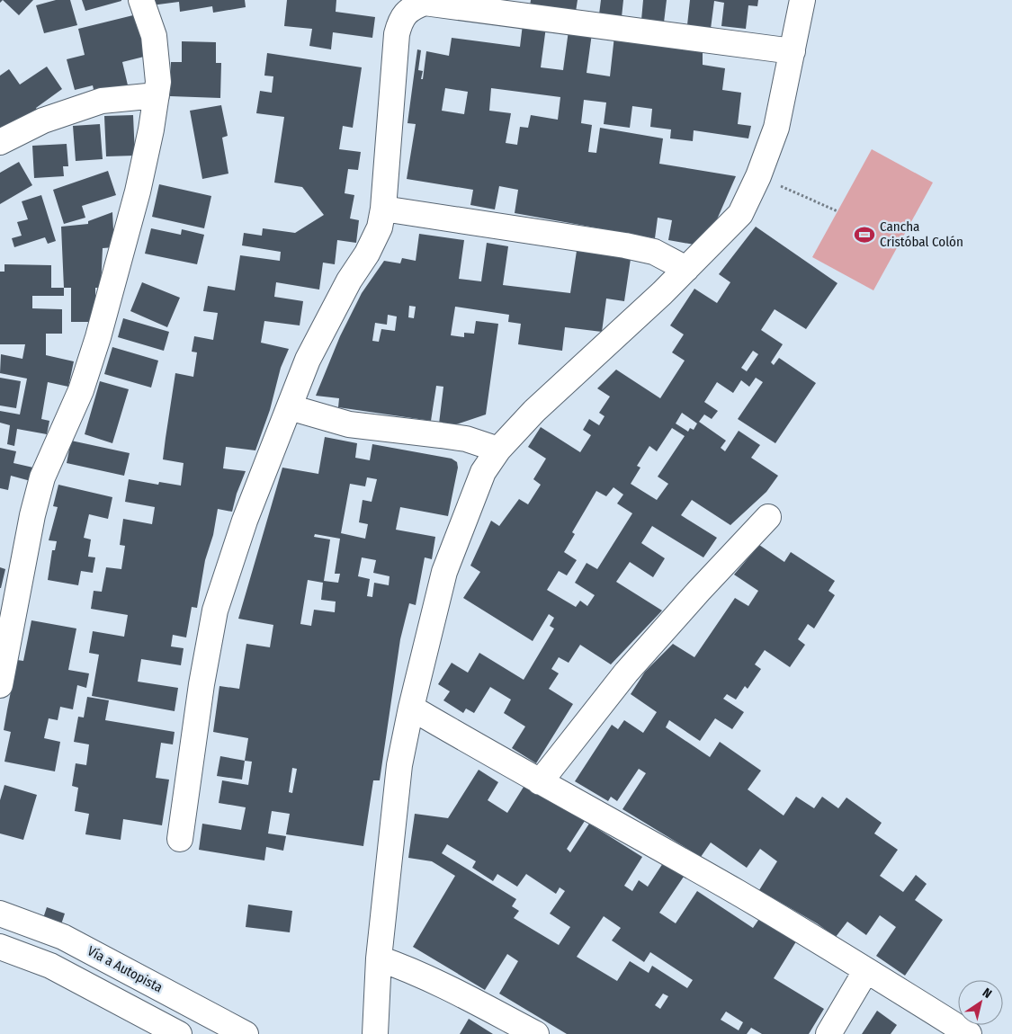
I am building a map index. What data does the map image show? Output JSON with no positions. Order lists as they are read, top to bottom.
{
  "streets": {
    "main road": ["Vía a Autopista"]
  },
  "places": {
    "sports": ["Cancha Cristóbal Colón"]
  },
  "north": "top right"
}
